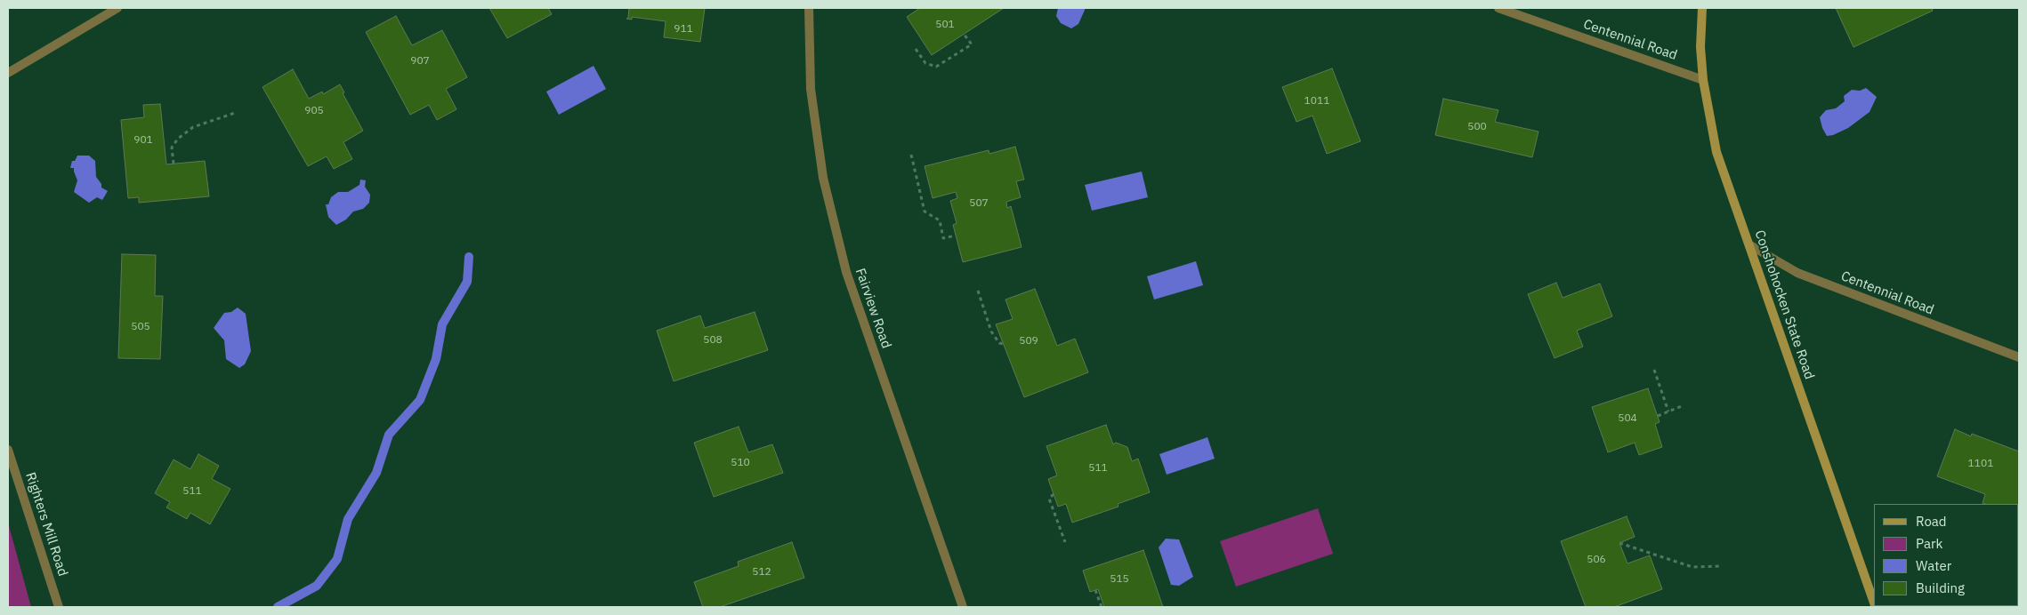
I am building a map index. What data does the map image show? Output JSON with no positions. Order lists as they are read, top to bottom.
{
  "streets": {
    "main road": ["Conshohocken State Road"],
    "street": ["Centennial Road", "Fairview Road", "Righters Mill Road"]
  },
  "crossings": [
    ["Centennial Road", "Conshohocken State Road"]
  ],
  "house_numbers": [
    "501",
    "911",
    "907",
    "1011",
    "905",
    "500",
    "901",
    "507",
    "505",
    "508",
    "509",
    "504",
    "510",
    "1101",
    "511",
    "511",
    "506",
    "512",
    "515"
  ],
  "legend": [
    "Road",
    "Park",
    "Water",
    "Building"
  ]
}
